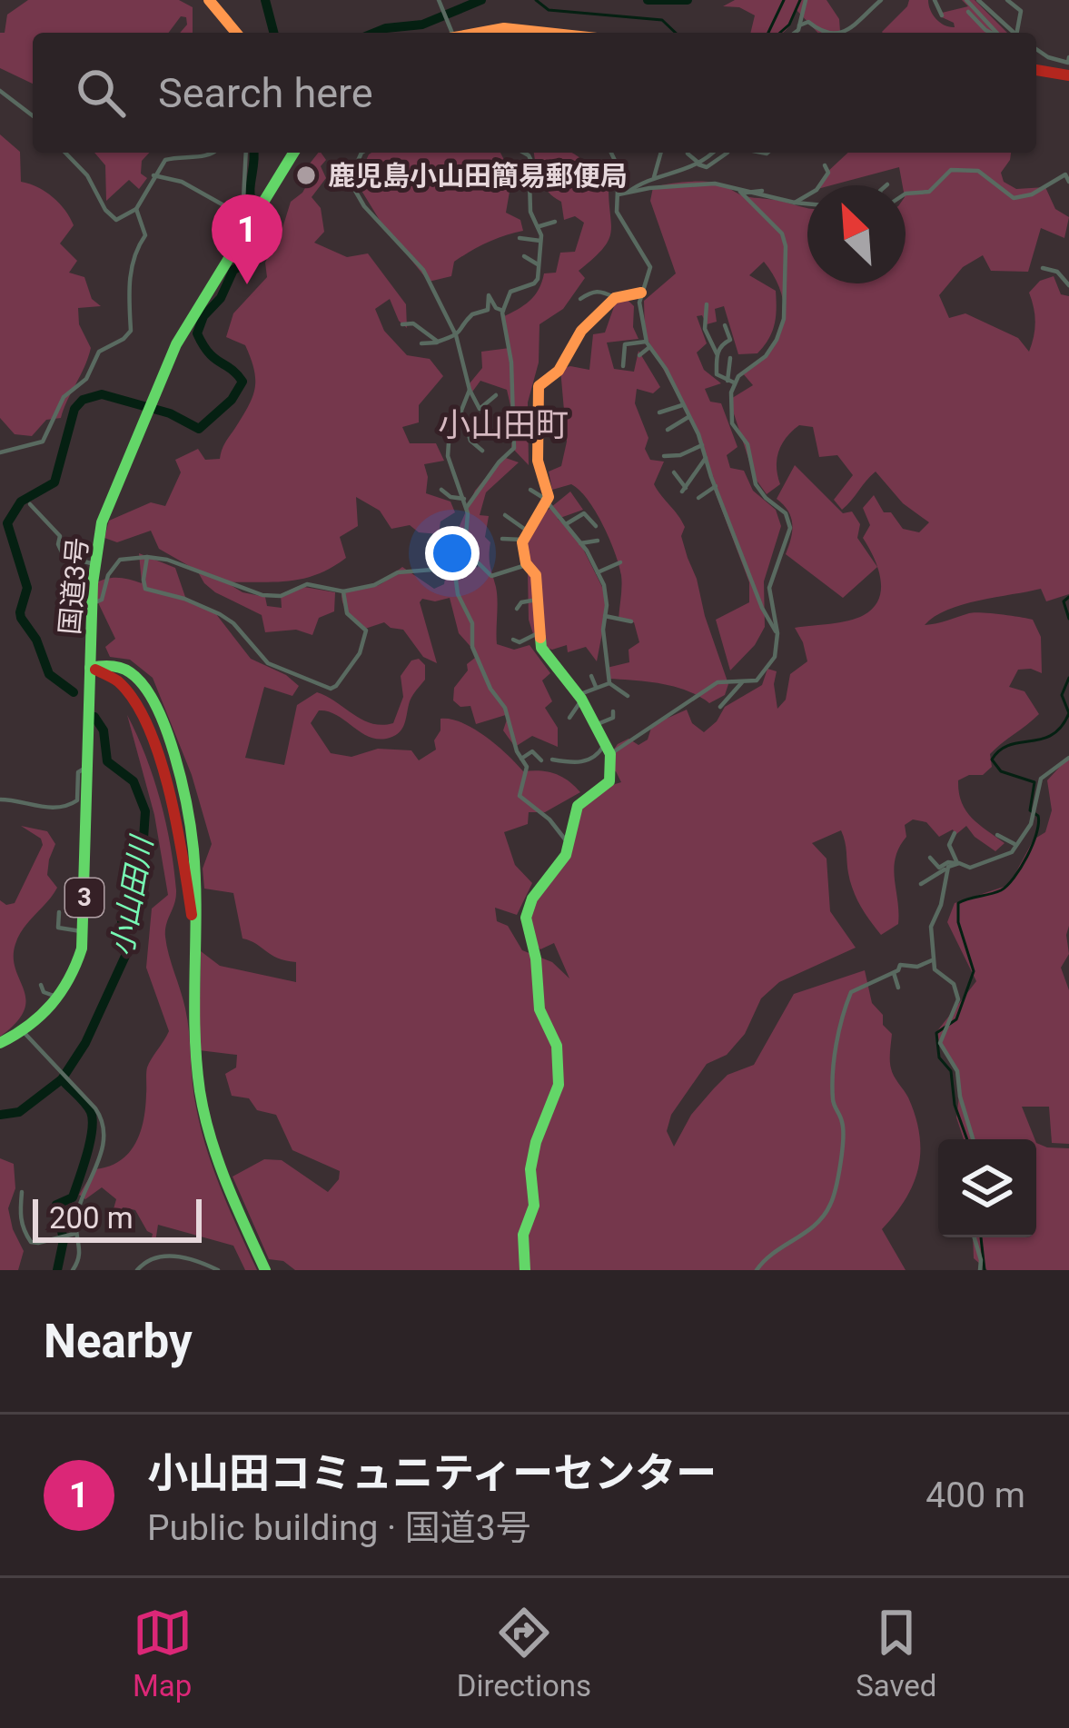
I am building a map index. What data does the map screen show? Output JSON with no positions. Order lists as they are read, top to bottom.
{
  "streets": {
    "main road": ["国道3号", "3"]
  },
  "districts": ["小山田町"],
  "water": ["小山田川"],
  "places": ["鹿児島小山田簡易郵便局"],
  "scale_bar": "200 m",
  "north": "top left",
  "page": {
    "search": "Search here",
    "pins": "1",
    "scale": "200 m",
    "heading": "Nearby",
    "list": [
      {
        "mark": "1",
        "name": "小山田コミュニティーセンター",
        "note": "Public building · 国道3号",
        "value": "400 m"
      }
    ],
    "nav": ["Map", "Directions", "Saved"]
  }
}
